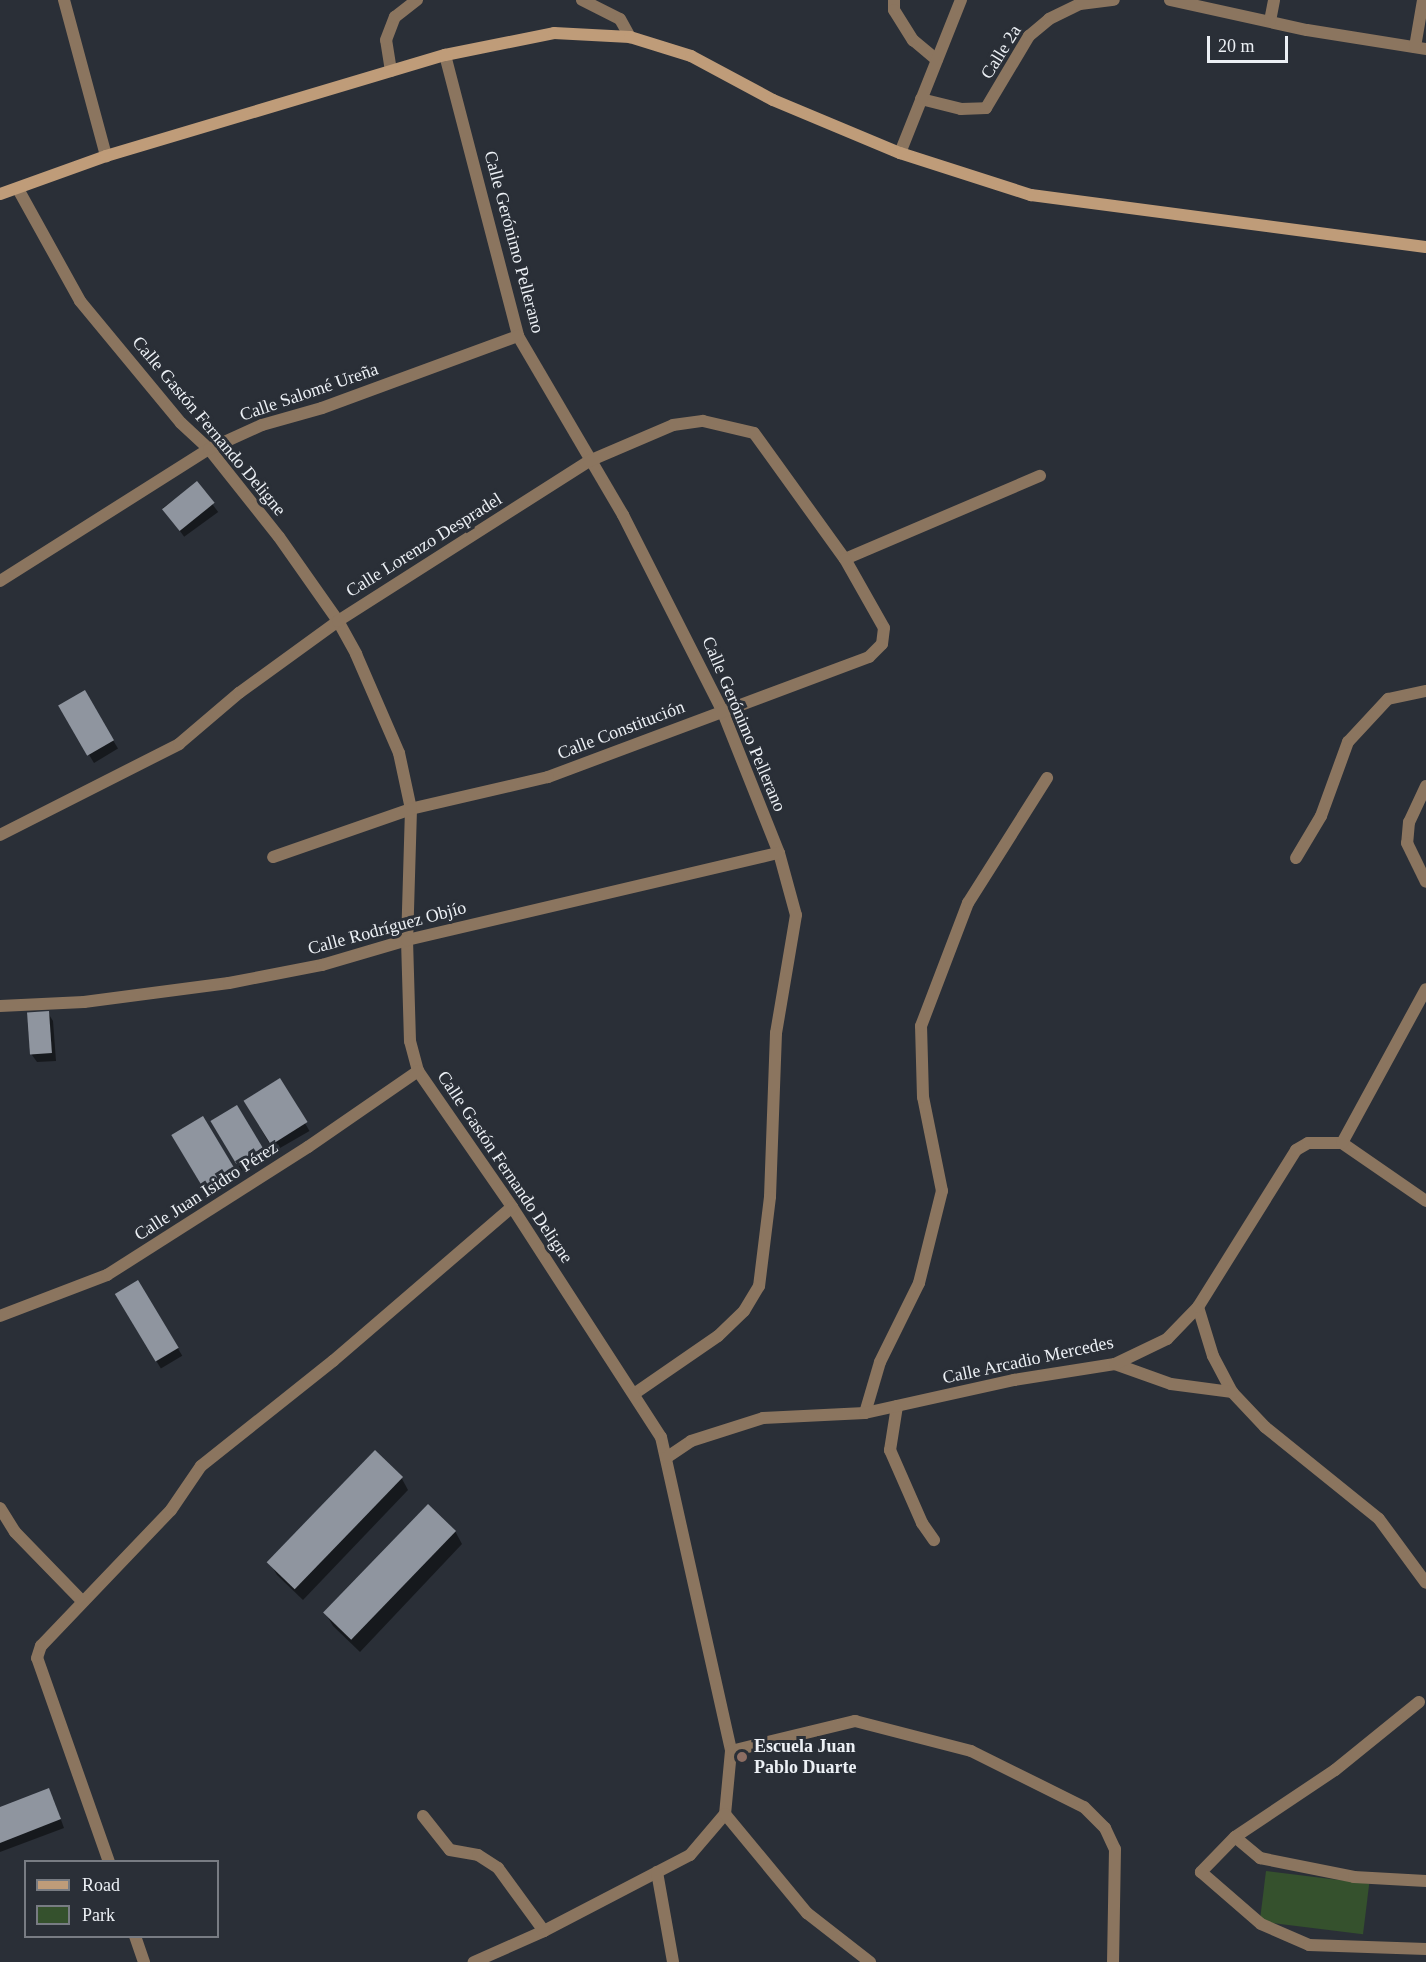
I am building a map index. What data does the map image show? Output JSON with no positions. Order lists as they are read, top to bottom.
{
  "streets": {
    "street": [
      "Calle 2a",
      "Calle Gerónimo Pellerano",
      "Calle Salomé Ureña",
      "Calle Gastón Fernando Deligne",
      "Calle Lorenzo Despradel",
      "Calle Constitución",
      "Calle Rodríguez Objío",
      "Calle Juan Isidro Pérez",
      "Calle Arcadio Mercedes"
    ]
  },
  "crossings": [
    ["Calle Gerónimo Pellerano", "Calle Salomé Ureña"],
    ["Calle Gerónimo Pellerano", "Calle Gastón Fernando Deligne"],
    ["Calle Gerónimo Pellerano", "Calle Lorenzo Despradel"],
    ["Calle Gerónimo Pellerano", "Calle Constitución"],
    ["Calle Gerónimo Pellerano", "Calle Rodríguez Objío"],
    ["Calle Salomé Ureña", "Calle Gastón Fernando Deligne"],
    ["Calle Gastón Fernando Deligne", "Calle Lorenzo Despradel"],
    ["Calle Gastón Fernando Deligne", "Calle Constitución"],
    ["Calle Gastón Fernando Deligne", "Calle Rodríguez Objío"],
    ["Calle Gastón Fernando Deligne", "Calle Juan Isidro Pérez"],
    ["Calle Gastón Fernando Deligne", "Calle Arcadio Mercedes"],
    ["Calle Lorenzo Despradel", "Calle Constitución"]
  ],
  "places": ["Escuela Juan Pablo Duarte"],
  "legend": ["Road", "Park"],
  "scale_bar": "20 m"
}
